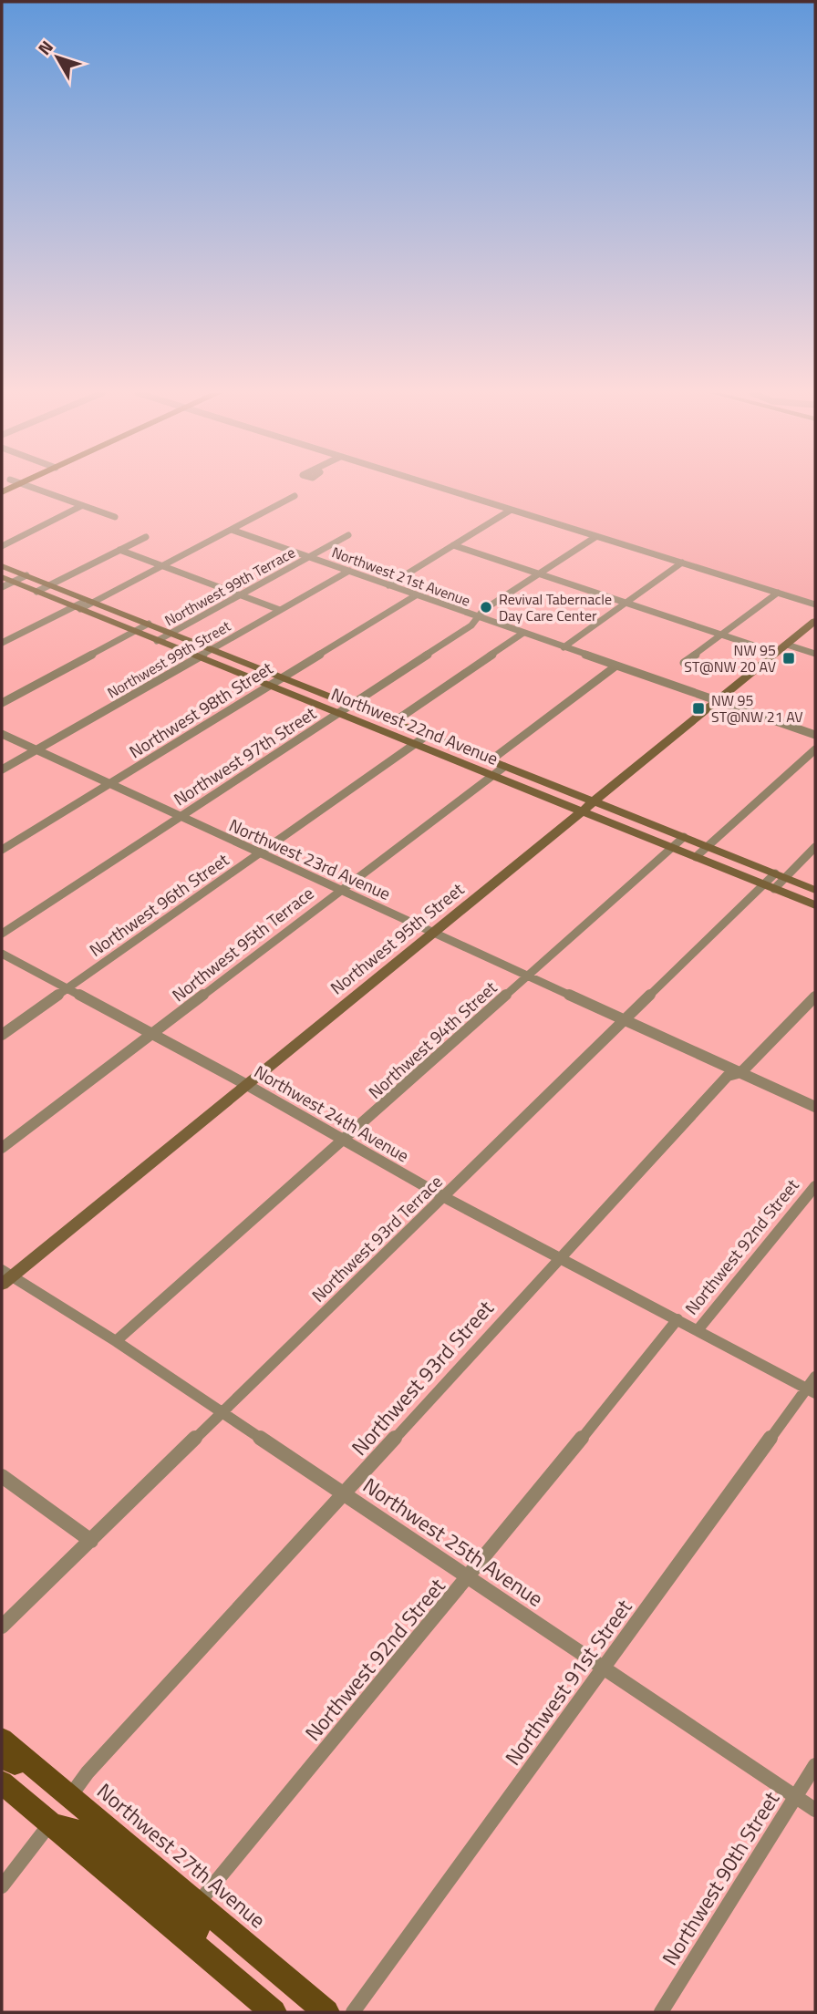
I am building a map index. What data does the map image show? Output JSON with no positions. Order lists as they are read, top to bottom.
{
  "streets": {
    "main road": ["Northwest 22nd Avenue", "Northwest 95th Street", "Northwest 27th Avenue"],
    "street": [
      "Northwest 21st Avenue",
      "Northwest 99th Terrace",
      "Northwest 99th Street",
      "Northwest 98th Street",
      "Northwest 97th Street",
      "Northwest 23rd Avenue",
      "Northwest 96th Street",
      "Northwest 95th Terrace",
      "Northwest 94th Street",
      "Northwest 24th Avenue",
      "Northwest 93rd Terrace",
      "Northwest 92nd Street",
      "Northwest 93rd Street",
      "Northwest 25th Avenue",
      "Northwest 91st Street",
      "Northwest 90th Street"
    ]
  },
  "crossings": [
    ["Northwest 21st Avenue", "Northwest 99th Terrace"],
    ["Northwest 21st Avenue", "Northwest 99th Street"],
    ["Northwest 21st Avenue", "Northwest 98th Street"],
    ["Northwest 21st Avenue", "Northwest 97th Street"],
    ["Northwest 21st Avenue", "Northwest 95th Street"],
    ["Northwest 99th Terrace", "Northwest 22nd Avenue"],
    ["Northwest 99th Street", "Northwest 22nd Avenue"],
    ["Northwest 99th Street", "Northwest 23rd Avenue"],
    ["Northwest 98th Street", "Northwest 22nd Avenue"],
    ["Northwest 98th Street", "Northwest 23rd Avenue"],
    ["Northwest 22nd Avenue", "Northwest 97th Street"],
    ["Northwest 22nd Avenue", "Northwest 96th Street"],
    ["Northwest 22nd Avenue", "Northwest 95th Street"],
    ["Northwest 22nd Avenue", "Northwest 95th Terrace"],
    ["Northwest 22nd Avenue", "Northwest 94th Street"],
    ["Northwest 22nd Avenue", "Northwest 93rd Terrace"],
    ["Northwest 97th Street", "Northwest 23rd Avenue"],
    ["Northwest 23rd Avenue", "Northwest 96th Street"],
    ["Northwest 23rd Avenue", "Northwest 95th Street"],
    ["Northwest 23rd Avenue", "Northwest 95th Terrace"],
    ["Northwest 23rd Avenue", "Northwest 94th Street"],
    ["Northwest 23rd Avenue", "Northwest 93rd Terrace"],
    ["Northwest 23rd Avenue", "Northwest 93rd Street"],
    ["Northwest 96th Street", "Northwest 24th Avenue"],
    ["Northwest 95th Street", "Northwest 24th Avenue"],
    ["Northwest 95th Street", "Northwest 25th Avenue"],
    ["Northwest 95th Terrace", "Northwest 24th Avenue"],
    ["Northwest 94th Street", "Northwest 24th Avenue"],
    ["Northwest 94th Street", "Northwest 25th Avenue"],
    ["Northwest 24th Avenue", "Northwest 93rd Terrace"],
    ["Northwest 24th Avenue", "Northwest 92nd Street"],
    ["Northwest 24th Avenue", "Northwest 93rd Street"],
    ["Northwest 24th Avenue", "Northwest 91st Street"],
    ["Northwest 93rd Terrace", "Northwest 25th Avenue"],
    ["Northwest 92nd Street", "Northwest 25th Avenue"],
    ["Northwest 92nd Street", "Northwest 27th Avenue"],
    ["Northwest 93rd Street", "Northwest 25th Avenue"],
    ["Northwest 93rd Street", "Northwest 27th Avenue"],
    ["Northwest 25th Avenue", "Northwest 91st Street"],
    ["Northwest 25th Avenue", "Northwest 90th Street"]
  ],
  "places": {
    "other": ["Revival Tabernacle Day Care Center"],
    "transit": ["NW 95 ST@NW 20 AV", "NW 95 ST@NW 21 AV"]
  },
  "north": "top left"
}
